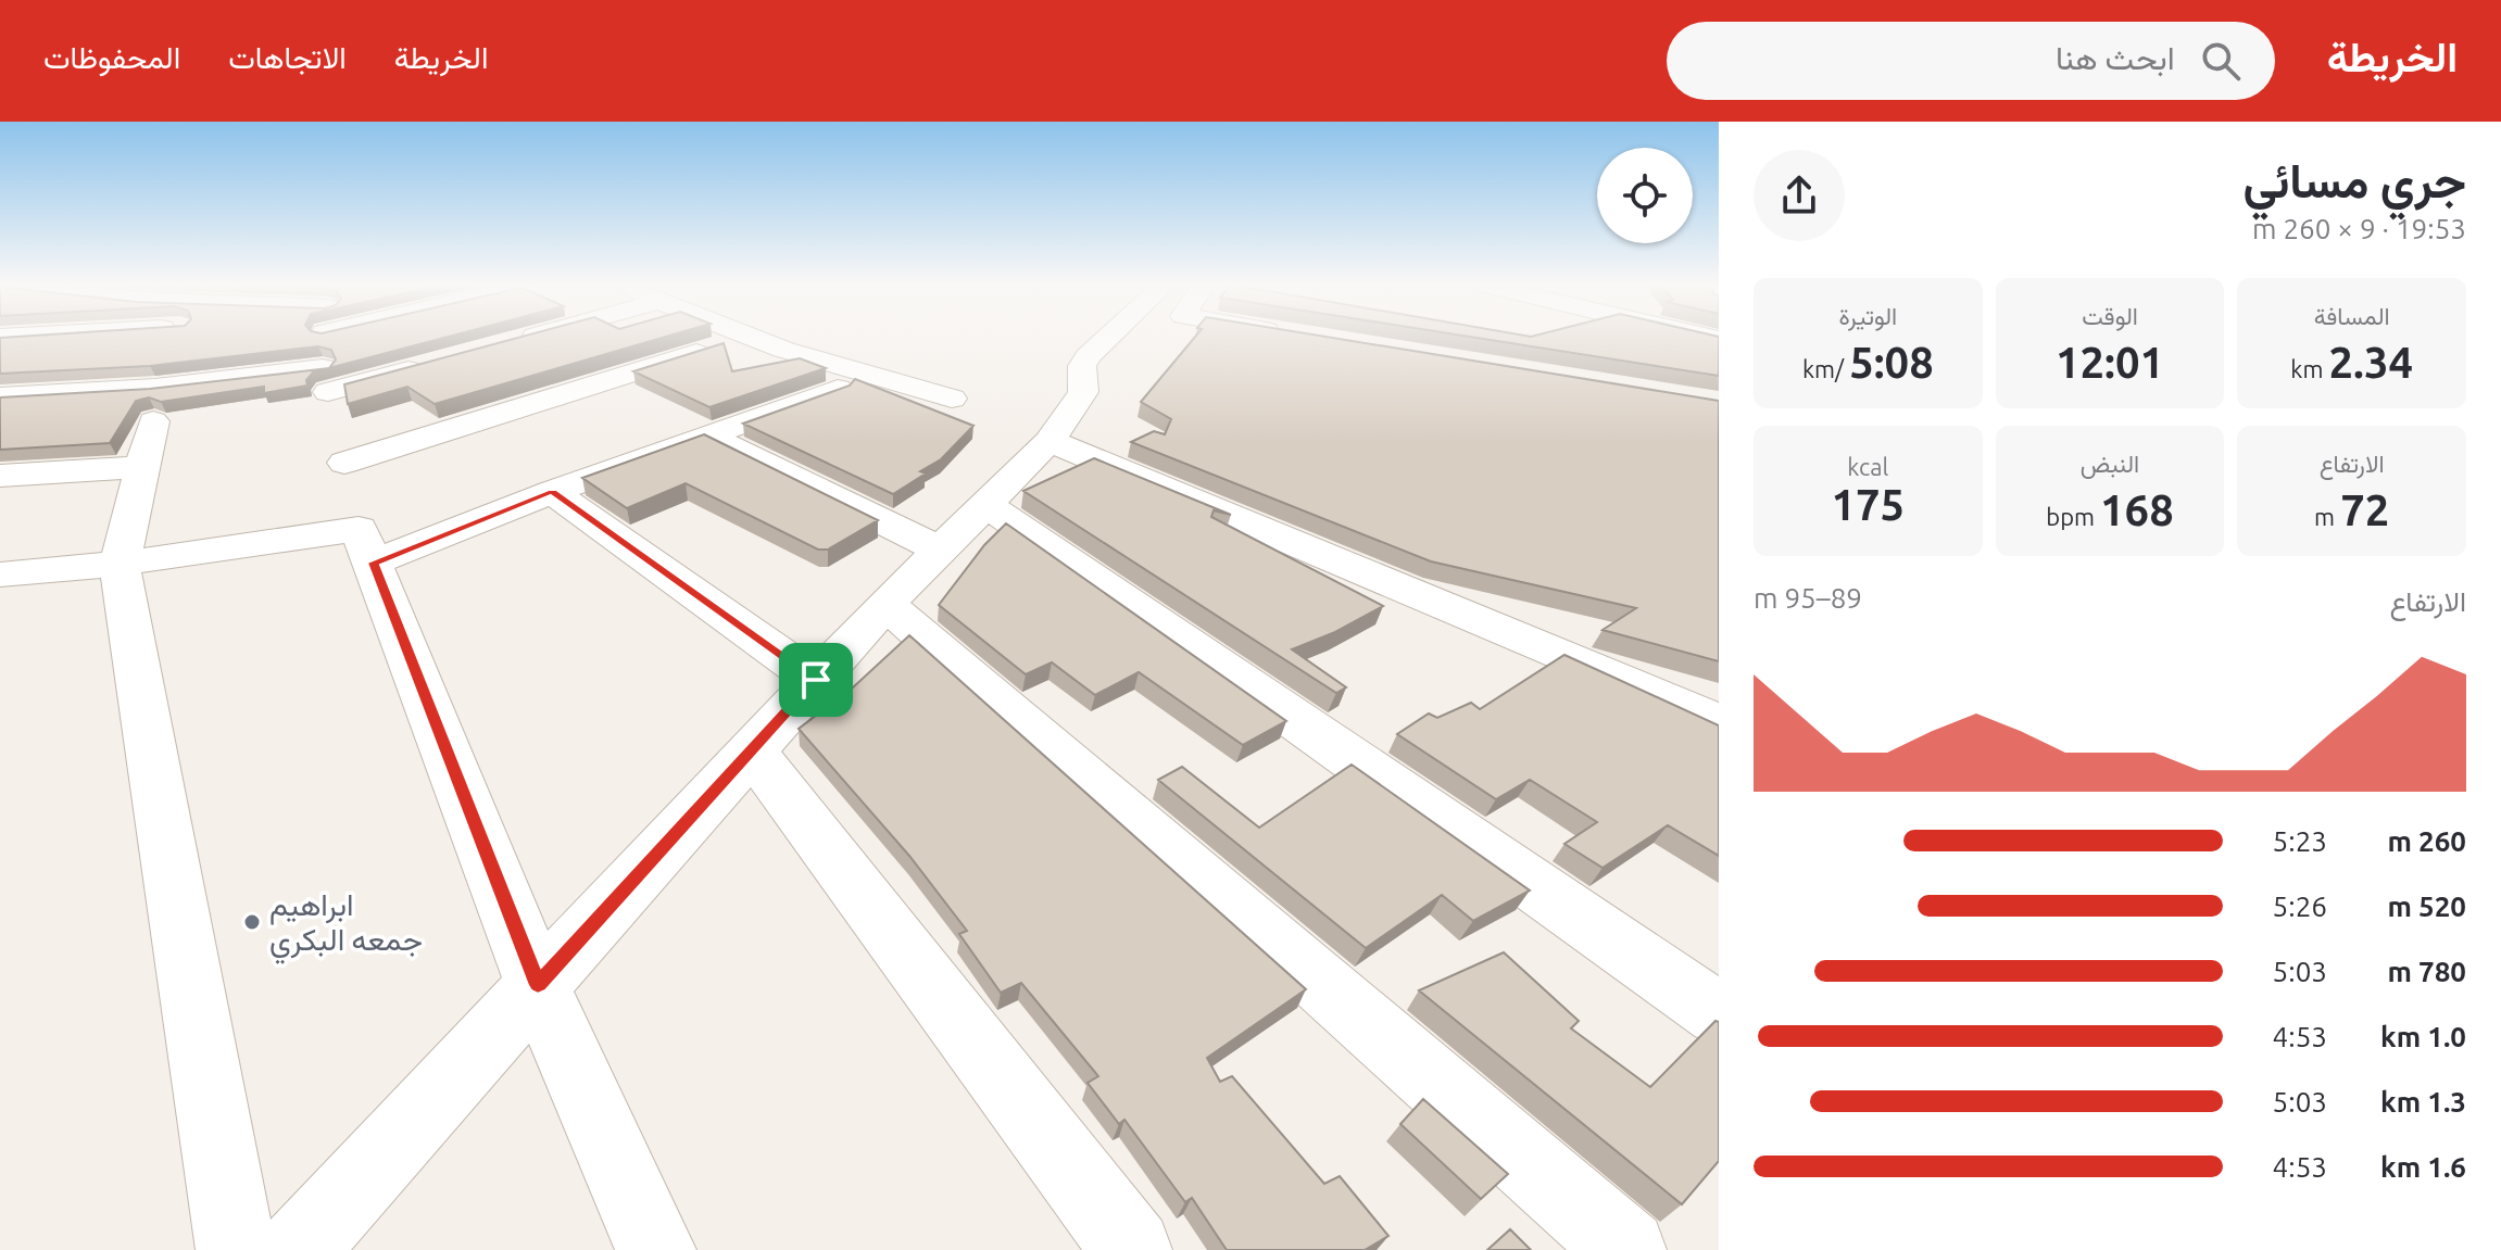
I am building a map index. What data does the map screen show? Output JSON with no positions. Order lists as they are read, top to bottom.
{
  "places": ["ابراهيم جمعه البكري"],
  "page": {
    "header": "الخريطة",
    "search": "ابحث هنا",
    "nav": ["الخريطة", "الاتجاهات", "المحفوظات"],
    "heading": ["جري مسائي", "19:53 · 9 × 260 m"],
    "stats": [
      ["المسافة", "2.34 km"],
      ["الوقت", "12:01"],
      ["الوتيرة", "5:08 /km"],
      ["الارتفاع", "72 m"],
      ["النبض", "168 bpm"],
      ["kcal", "175"]
    ],
    "chart": ["الارتفاع", "89–95 m"],
    "list": [
      {
        "name": "260 m",
        "note": "5:23"
      },
      {
        "name": "520 m",
        "note": "5:26"
      },
      {
        "name": "780 m",
        "note": "5:03"
      },
      {
        "name": "1.0 km",
        "note": "4:53"
      },
      {
        "name": "1.3 km",
        "note": "5:03"
      },
      {
        "name": "1.6 km",
        "note": "4:53"
      }
    ]
  }
}
